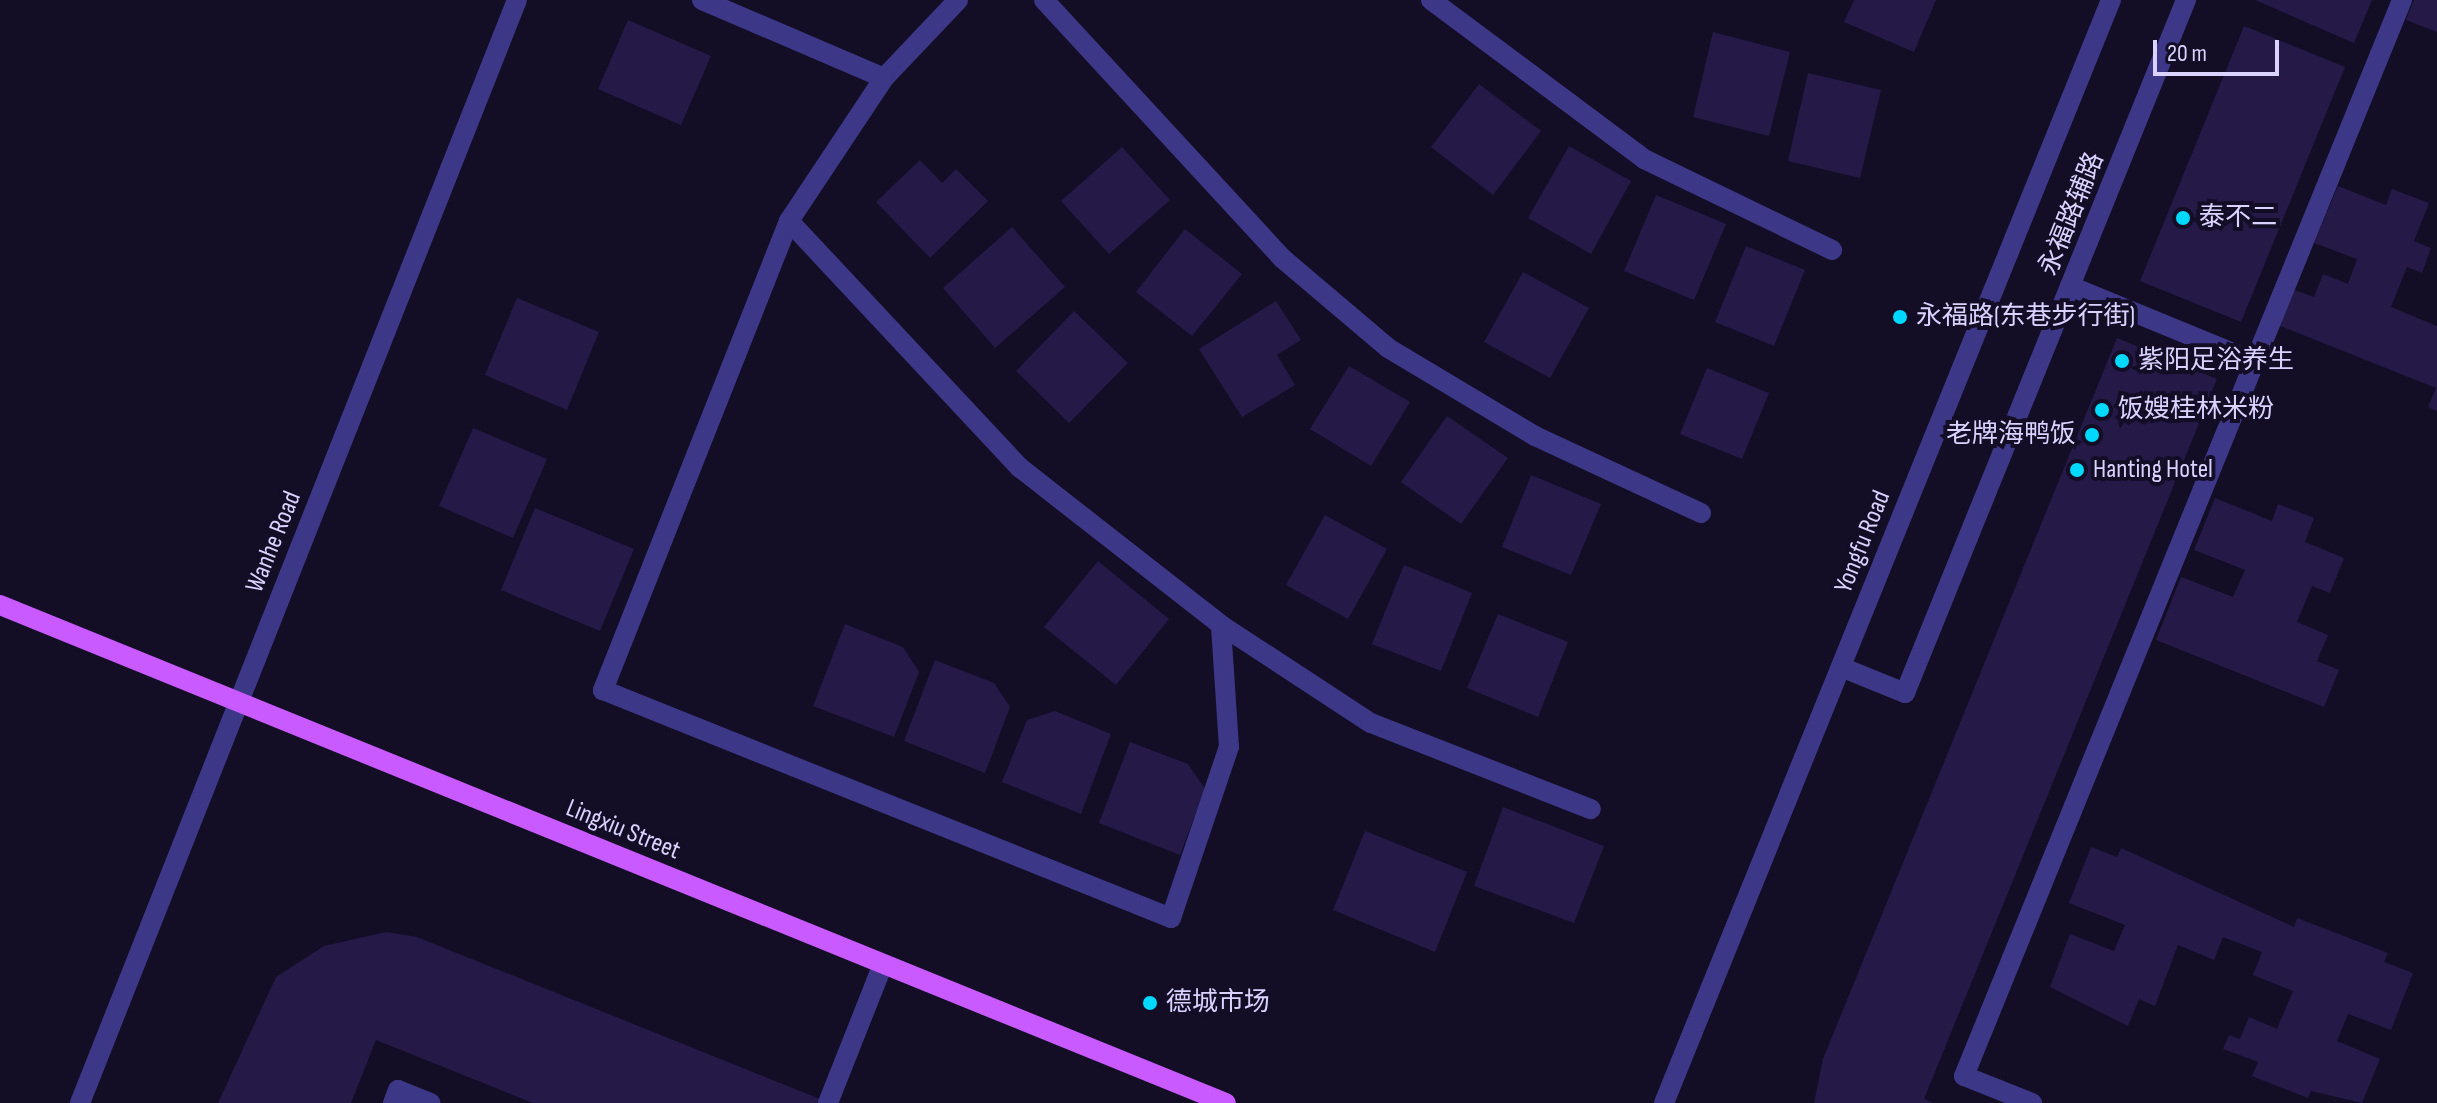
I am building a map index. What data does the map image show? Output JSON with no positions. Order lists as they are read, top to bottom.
{
  "streets": {
    "main road": ["Lingxiu Street"],
    "street": ["永福路辅路", "Wanhe Road", "Yongfu Road"]
  },
  "crossings": [
    ["永福路辅路", "Yongfu Road"],
    ["Wanhe Road", "Lingxiu Street"]
  ],
  "places": [
    "泰不二",
    "永福路(东巷步行街)",
    "紫阳足浴养生",
    "饭嫂桂林米粉",
    "老牌海鸭饭",
    "Hanting Hotel",
    "德城市场"
  ],
  "scale_bar": "20 m"
}
